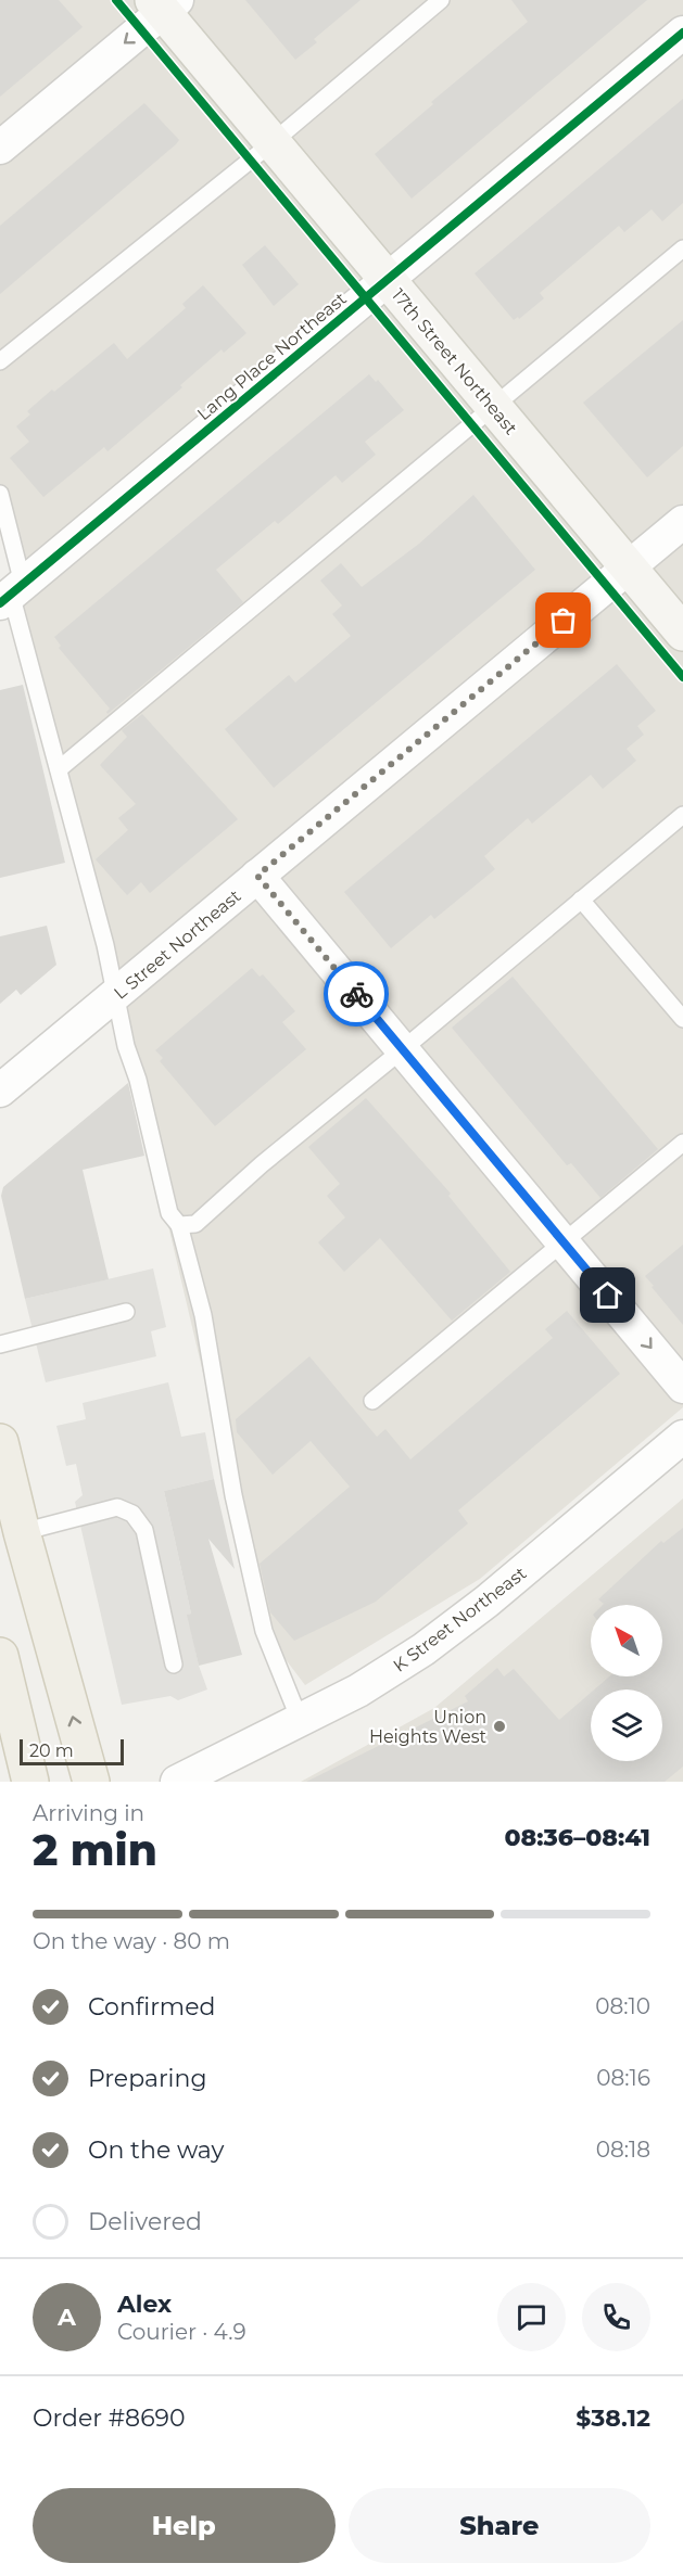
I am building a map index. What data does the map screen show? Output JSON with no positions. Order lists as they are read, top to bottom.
{
  "streets": {
    "main road": ["17th Street Northeast"],
    "street": ["Lang Place Northeast", "L Street Northeast", "K Street Northeast"]
  },
  "crossings": [
    ["Lang Place Northeast", "17th Street Northeast"],
    ["17th Street Northeast", "L Street Northeast"]
  ],
  "places": ["Union Heights West"],
  "scale_bar": "20 m",
  "north": "top left",
  "page": {
    "scale": "20 m",
    "heading": ["2 min", "Arriving in", "08:36–08:41"],
    "panel": [
      "Alex",
      "Courier · 4.9",
      "Order #8690",
      "$38.12"
    ],
    "bar": "On the way · 80 m",
    "list": [
      ["Confirmed", "08:10"],
      ["Preparing", "08:16"],
      ["On the way", "08:18"],
      "Delivered"
    ],
    "round": "A",
    "buttons": ["Help", "Share"]
  }
}
